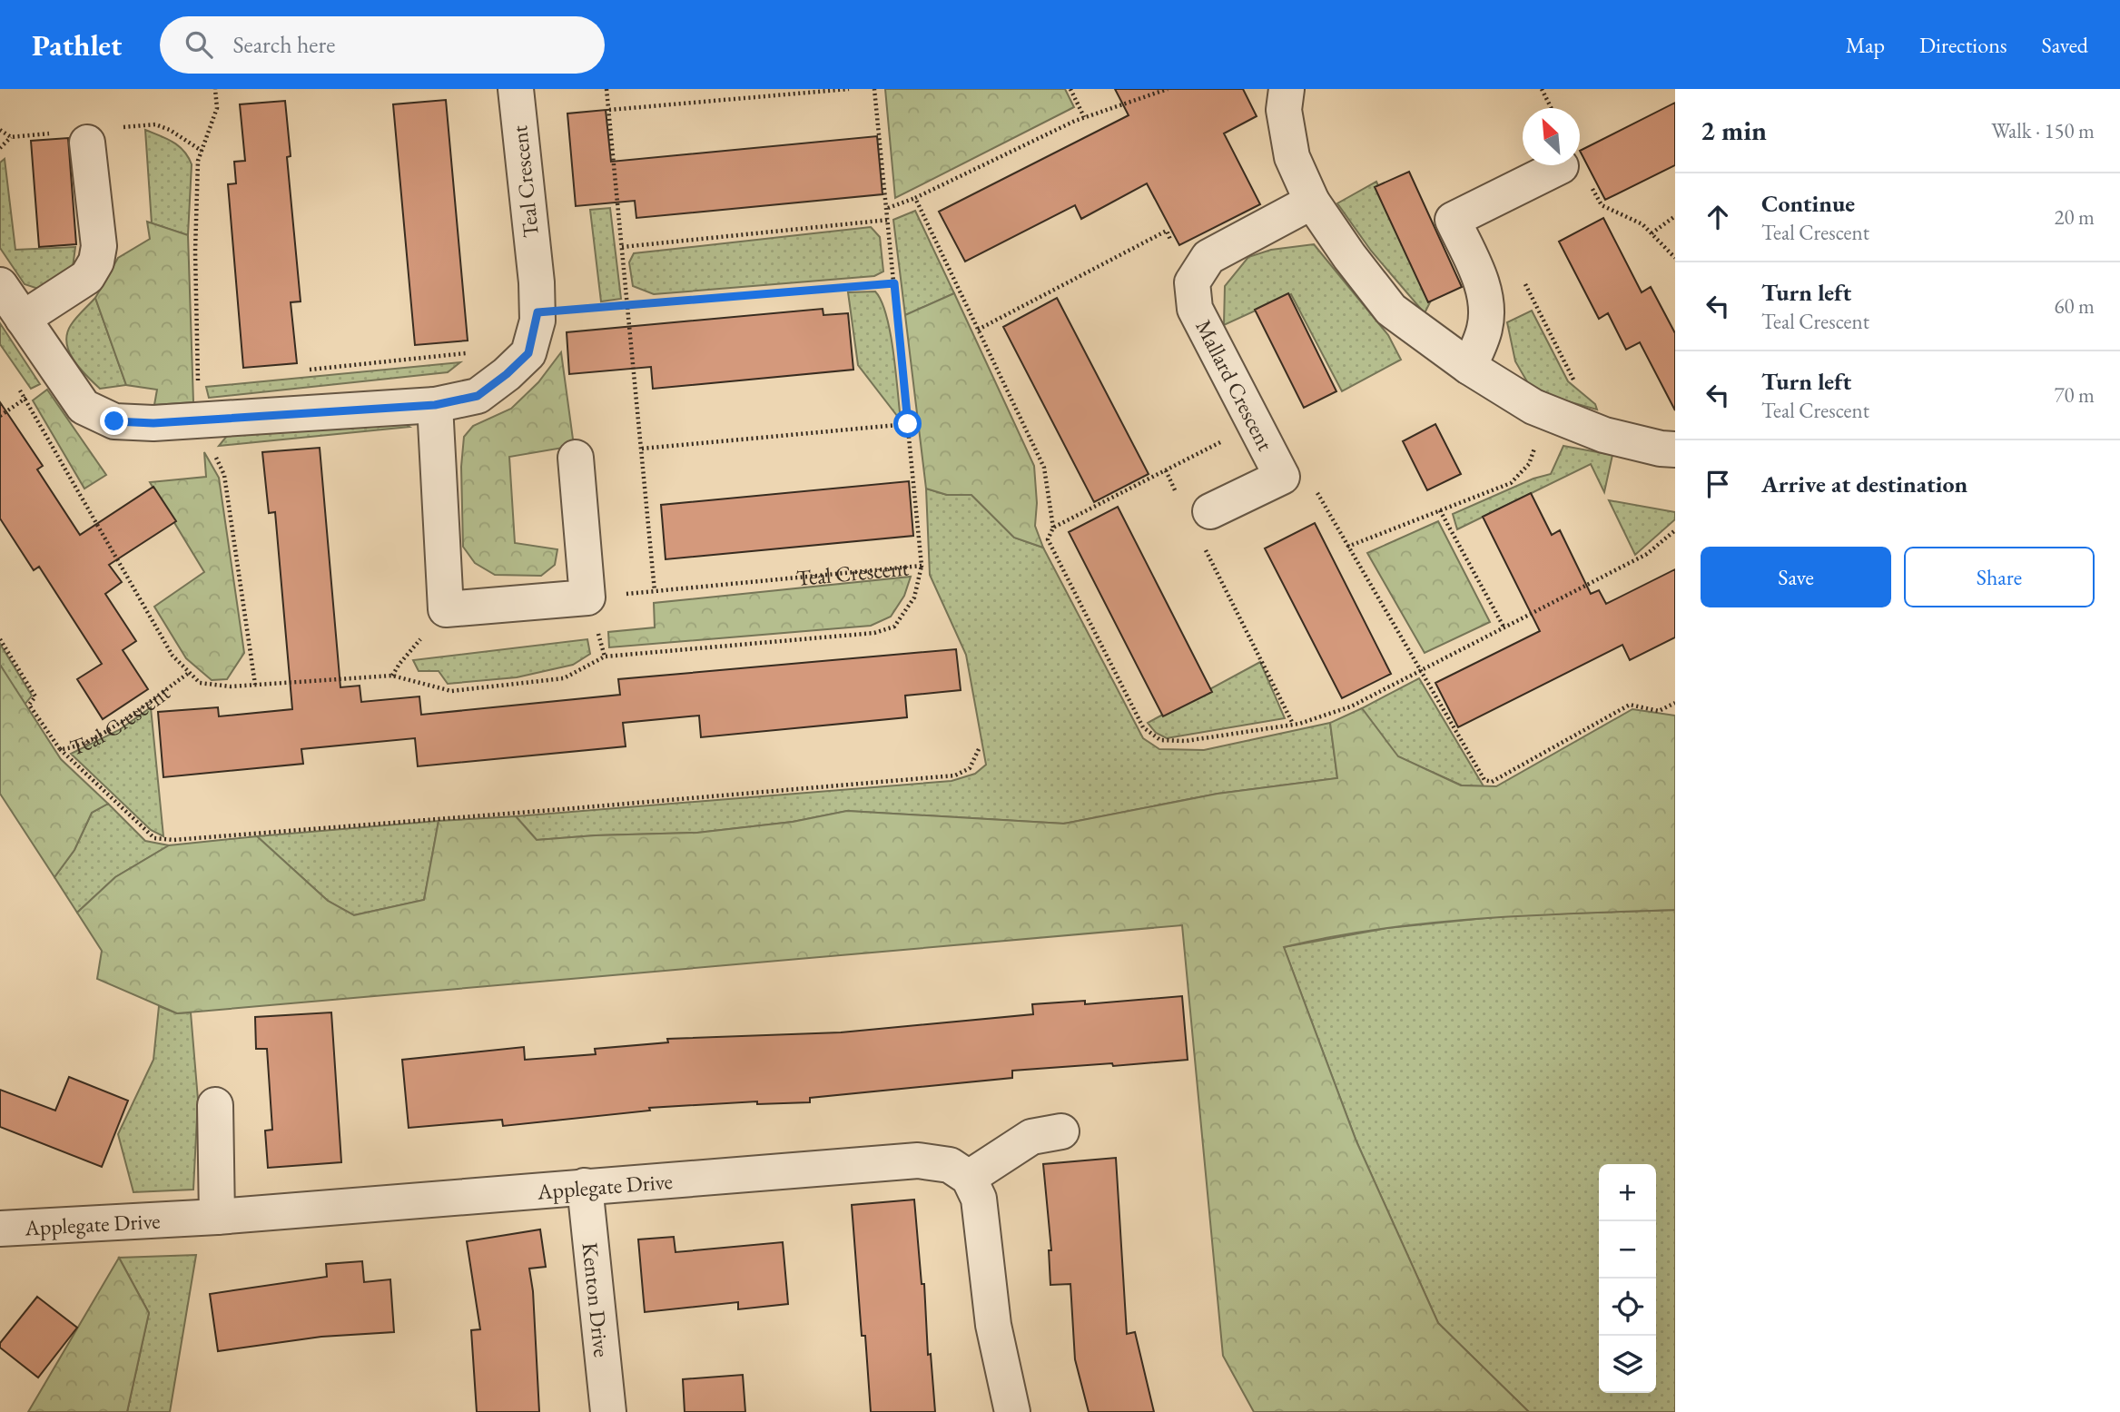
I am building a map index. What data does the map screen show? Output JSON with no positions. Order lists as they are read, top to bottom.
{
  "streets": {
    "street": [
      "Teal Crescent",
      "Mallard Crescent",
      "Applegate Drive",
      "Kenton Drive"
    ]
  },
  "crossings": [
    ["Applegate Drive", "Kenton Drive"]
  ],
  "north": "top left",
  "page": {
    "header": "Pathlet",
    "search": "Search here",
    "nav": ["Map", "Directions", "Saved"],
    "heading": ["2 min", "Walk · 150 m"],
    "list": [
      ["Continue", "Teal Crescent", "20 m"],
      ["Turn left", "Teal Crescent", "60 m"],
      ["Turn left", "Teal Crescent", "70 m"],
      "Arrive at destination"
    ],
    "buttons": ["Save", "Share"],
    "map_buttons": ["+", "−"]
  }
}
